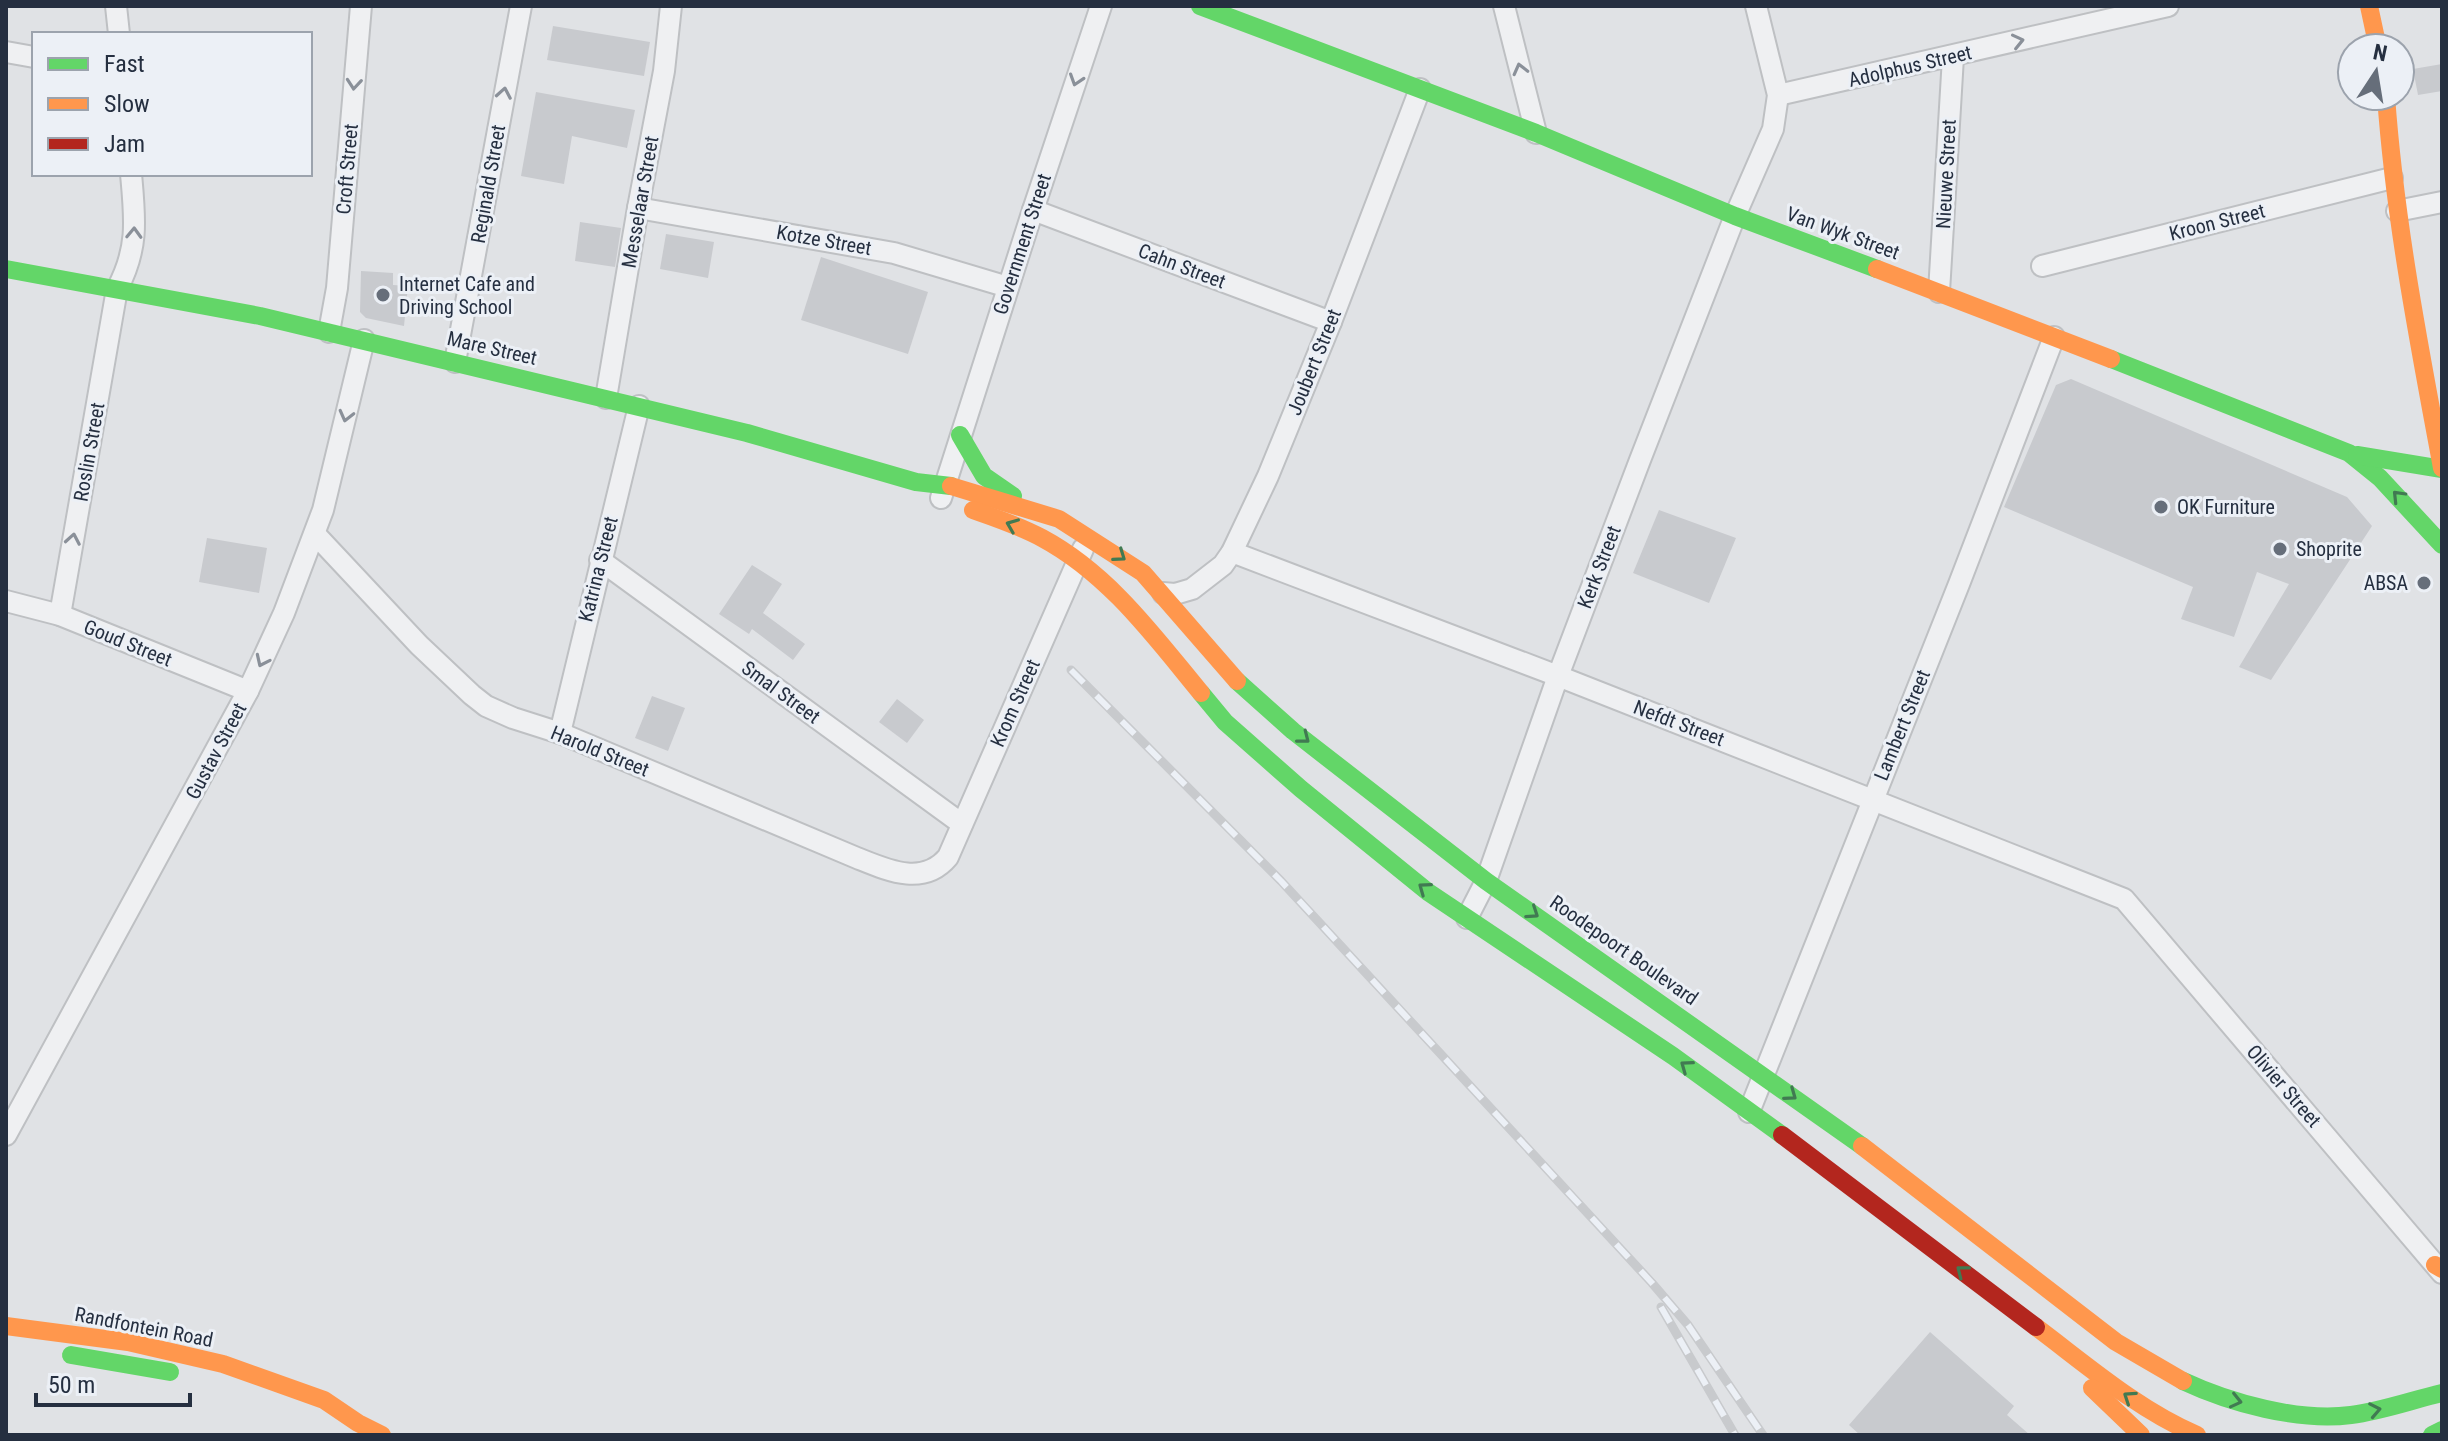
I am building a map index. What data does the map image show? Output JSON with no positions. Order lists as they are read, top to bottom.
{
  "streets": {
    "street": [
      "Adolphus Street",
      "Croft Street",
      "Nieuwe Street",
      "Reginald Street",
      "Messelaar Street",
      "Kroon Street",
      "Van Wyk Street",
      "Kotze Street",
      "Government Street",
      "Cahn Street",
      "Mare Street",
      "Joubert Street",
      "Roslin Street",
      "Kerk Street",
      "Katrina Street",
      "Goud Street",
      "Smal Street",
      "Krom Street",
      "Nefdt Street",
      "Lambert Street",
      "Gustav Street",
      "Harold Street",
      "Roodepoort Boulevard",
      "Olivier Street",
      "Randfontein Road"
    ]
  },
  "crossings": [
    ["Adolphus Street", "Nieuwe Street"],
    ["Croft Street", "Mare Street"],
    ["Nieuwe Street", "Van Wyk Street"],
    ["Reginald Street", "Mare Street"],
    ["Messelaar Street", "Kotze Street"],
    ["Messelaar Street", "Mare Street"],
    ["Van Wyk Street", "Joubert Street"],
    ["Van Wyk Street", "Kerk Street"],
    ["Van Wyk Street", "Lambert Street"],
    ["Kotze Street", "Government Street"],
    ["Government Street", "Cahn Street"],
    ["Government Street", "Mare Street"],
    ["Government Street", "Roodepoort Boulevard"],
    ["Cahn Street", "Joubert Street"],
    ["Mare Street", "Roslin Street"],
    ["Mare Street", "Katrina Street"],
    ["Mare Street", "Gustav Street"],
    ["Mare Street", "Roodepoort Boulevard"],
    ["Joubert Street", "Nefdt Street"],
    ["Joubert Street", "Roodepoort Boulevard"],
    ["Roslin Street", "Goud Street"],
    ["Kerk Street", "Nefdt Street"],
    ["Kerk Street", "Roodepoort Boulevard"],
    ["Katrina Street", "Smal Street"],
    ["Katrina Street", "Harold Street"],
    ["Goud Street", "Gustav Street"],
    ["Smal Street", "Krom Street"],
    ["Krom Street", "Harold Street"],
    ["Krom Street", "Roodepoort Boulevard"],
    ["Nefdt Street", "Lambert Street"],
    ["Nefdt Street", "Olivier Street"],
    ["Lambert Street", "Roodepoort Boulevard"],
    ["Gustav Street", "Harold Street"]
  ],
  "one_way": [
    "Adolphus Street",
    "Croft Street",
    "Reginald Street",
    "Government Street",
    "Roslin Street",
    "Gustav Street"
  ],
  "places": [
    "Internet Cafe and Driving School",
    "OK Furniture",
    "Shoprite",
    "ABSA"
  ],
  "legend": ["Fast", "Slow", "Jam"],
  "scale_bar": "50 m",
  "north": "top"
}
